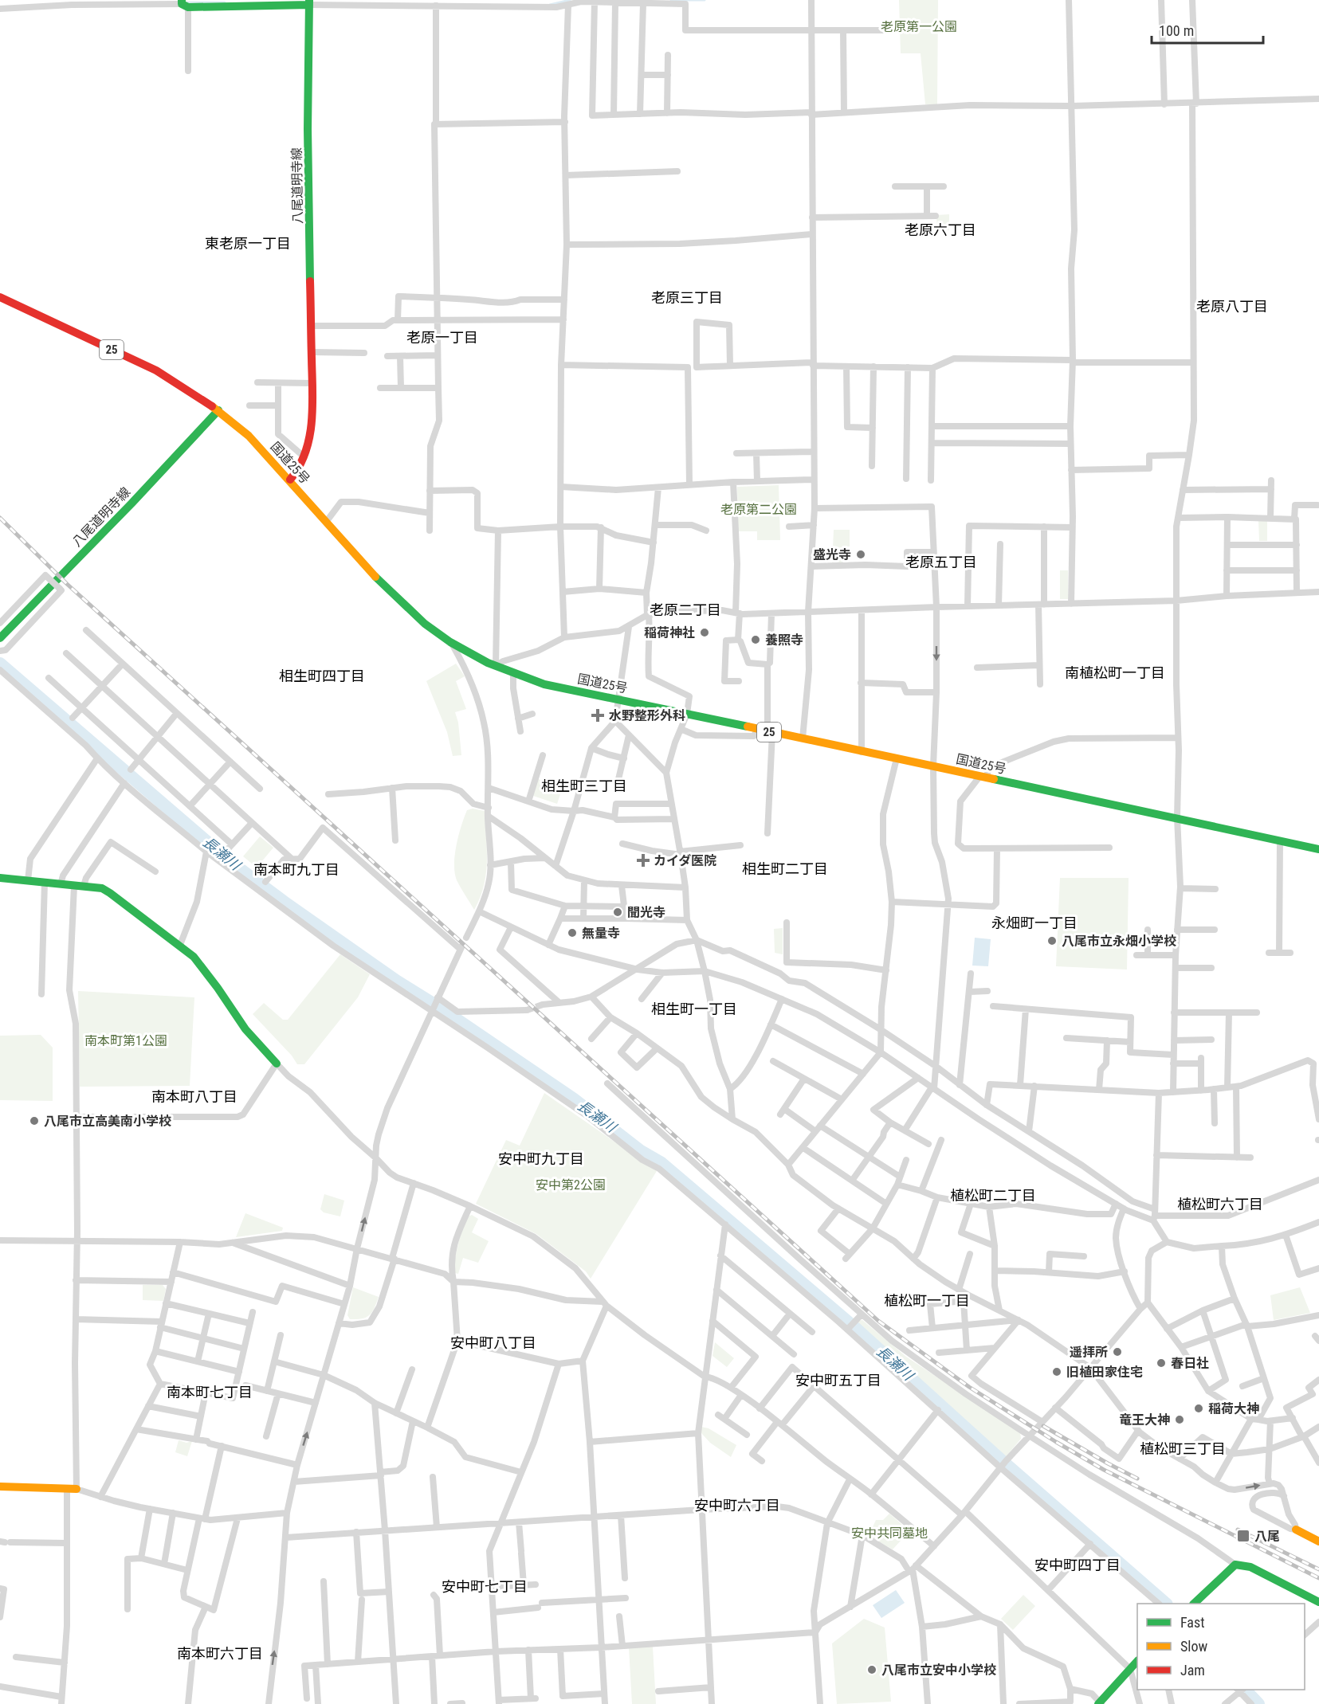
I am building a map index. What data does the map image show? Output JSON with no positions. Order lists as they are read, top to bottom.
{
  "streets": {
    "main road": ["八尾道明寺線", "25", "国道25号"]
  },
  "crossings": [
    ["八尾道明寺線", "国道25号"]
  ],
  "districts": [
    "老原六丁目",
    "東老原一丁目",
    "老原三丁目",
    "老原八丁目",
    "老原一丁目",
    "老原五丁目",
    "老原二丁目",
    "南植松町一丁目",
    "相生町四丁目",
    "相生町三丁目",
    "相生町二丁目",
    "南本町九丁目",
    "永畑町一丁目",
    "相生町一丁目",
    "南本町八丁目",
    "安中町九丁目",
    "植松町二丁目",
    "植松町六丁目",
    "植松町一丁目",
    "安中町八丁目",
    "安中町五丁目",
    "南本町七丁目",
    "植松町三丁目",
    "安中町六丁目",
    "安中町四丁目",
    "安中町七丁目",
    "南本町六丁目"
  ],
  "water": ["長瀬川"],
  "parks": [
    "老原第一公園",
    "老原第二公園",
    "南本町第1公園",
    "安中第2公園",
    "安中共同墓地"
  ],
  "places": {
    "other": [
      "盛光寺",
      "稲荷神社",
      "養照寺",
      "聞光寺",
      "無量寺",
      "八尾市立永畑小学校",
      "八尾市立高美南小学校",
      "遥拝所",
      "春日社",
      "旧植田家住宅",
      "稲荷大神",
      "竜王大神",
      "八尾市立安中小学校"
    ],
    "health": ["水野整形外科", "カイダ医院"],
    "transit": ["八尾"]
  },
  "legend": ["Fast", "Slow", "Jam"],
  "scale_bar": "100 m"
}
